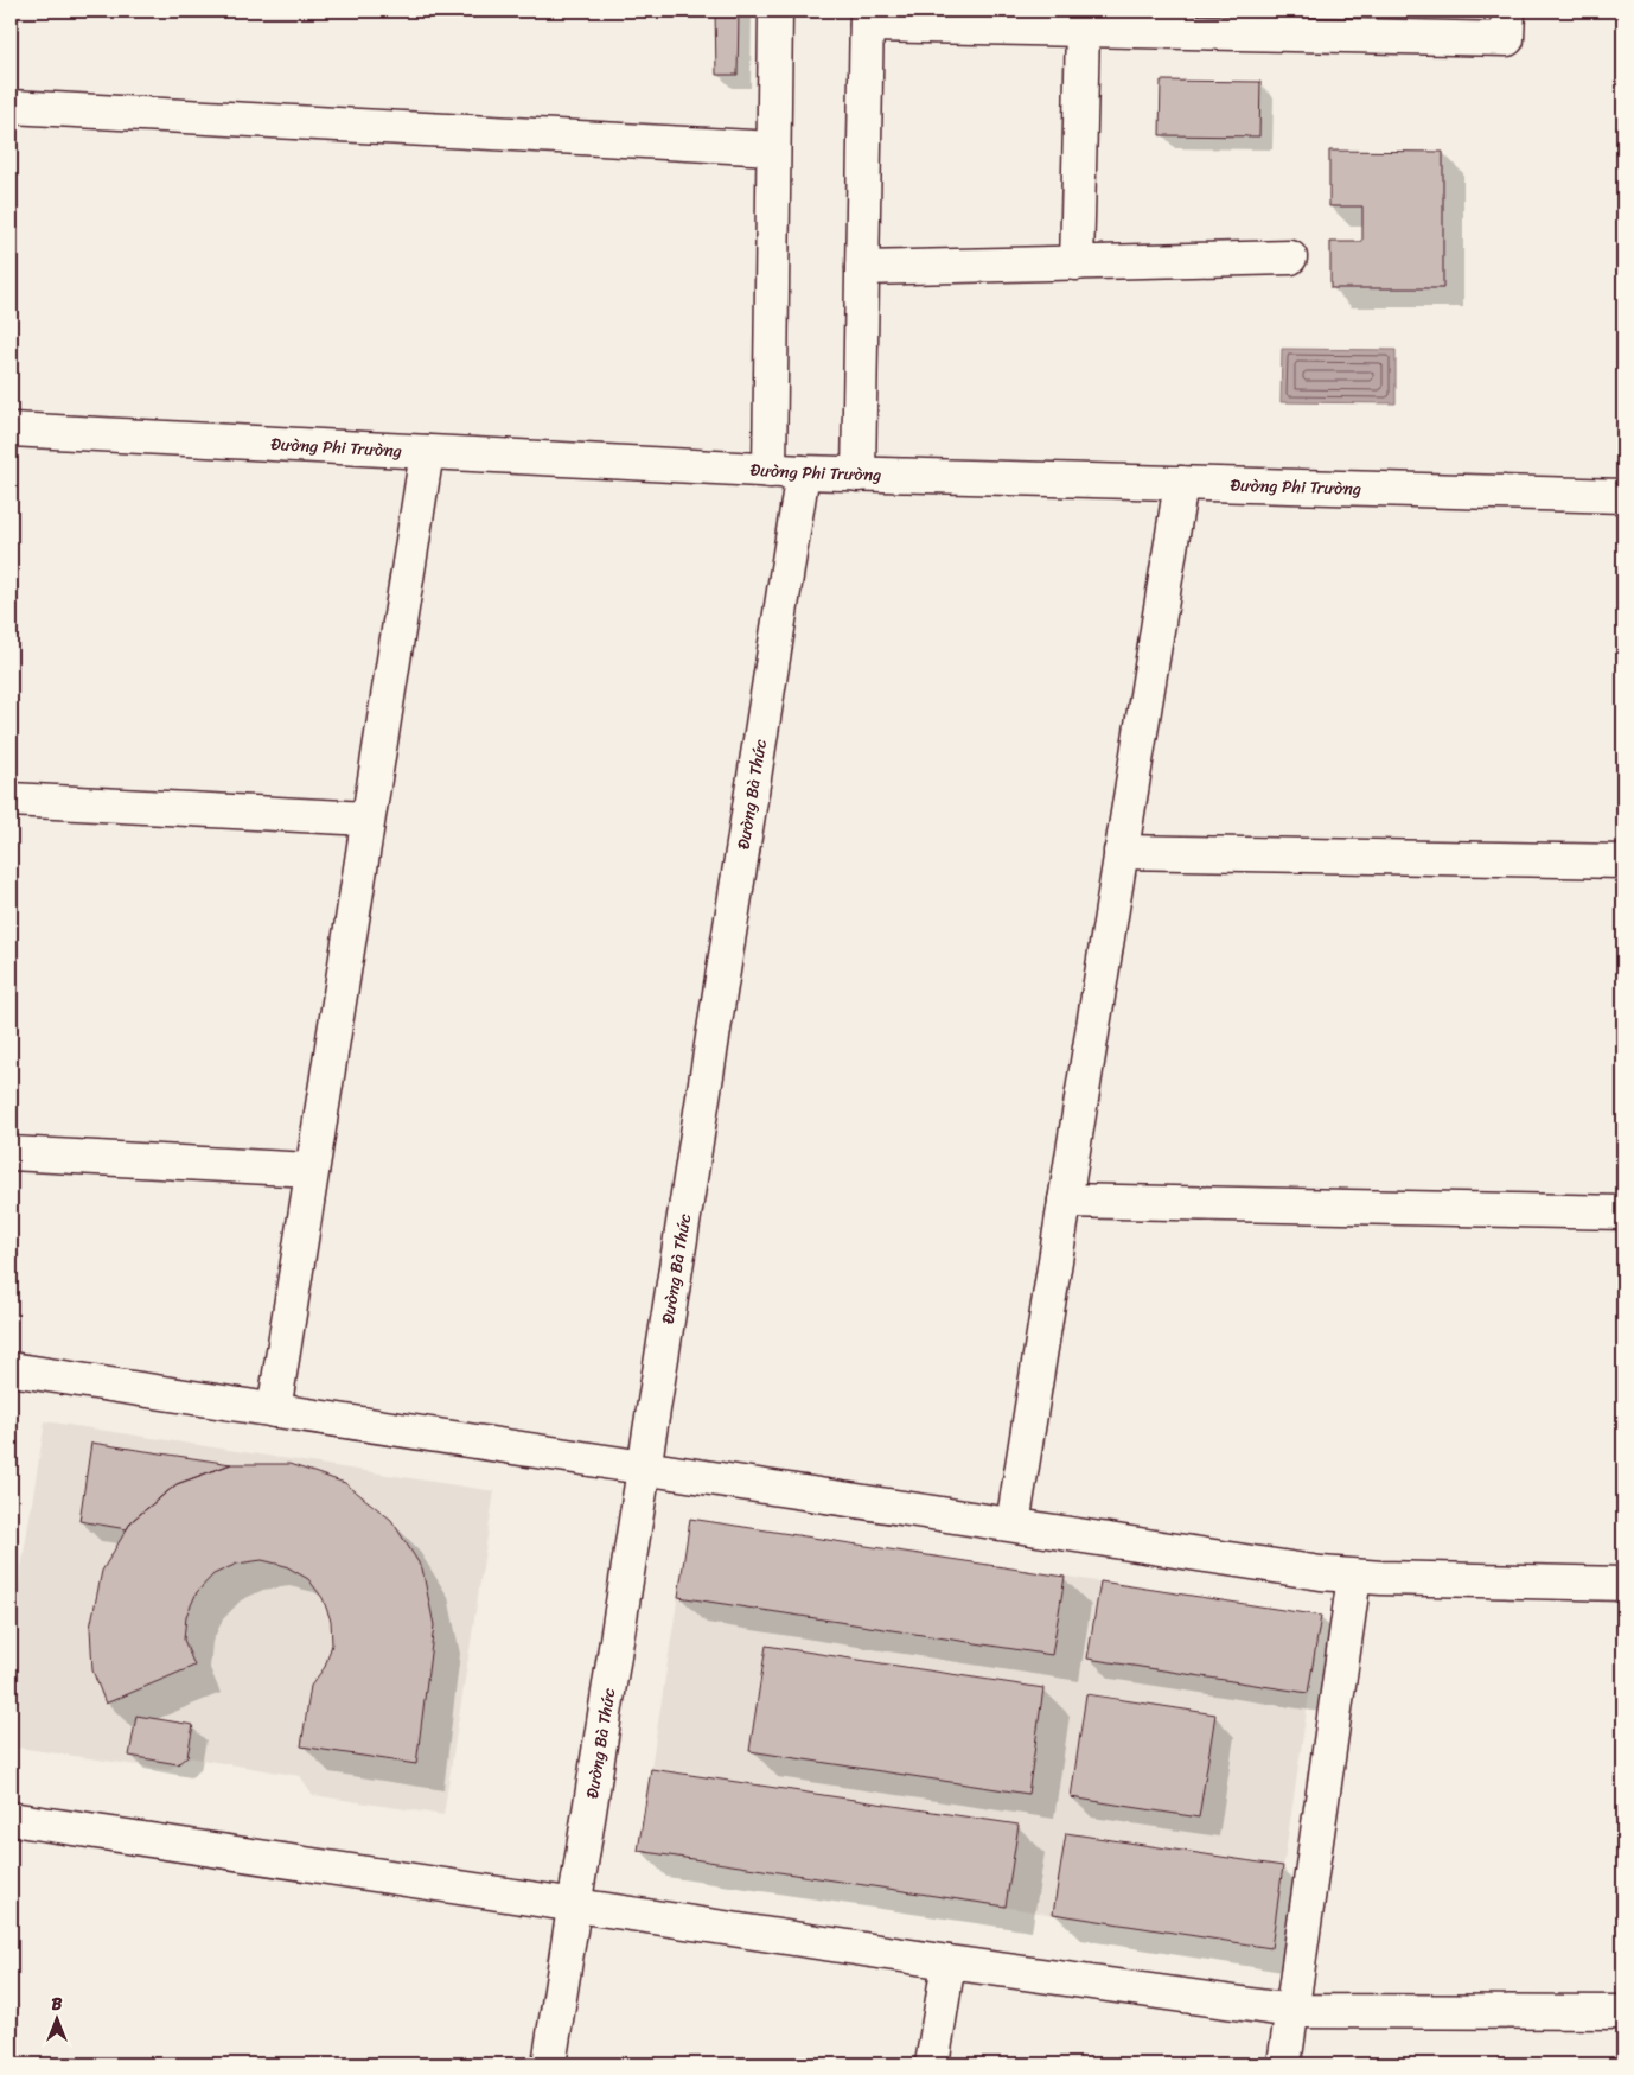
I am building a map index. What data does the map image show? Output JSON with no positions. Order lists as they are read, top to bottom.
{
  "streets": {
    "street": ["Đường Phi Trường", "Đường Bà Thức"]
  },
  "crossings": [
    ["Đường Phi Trường", "Đường Bà Thức"]
  ],
  "north": "top"
}
